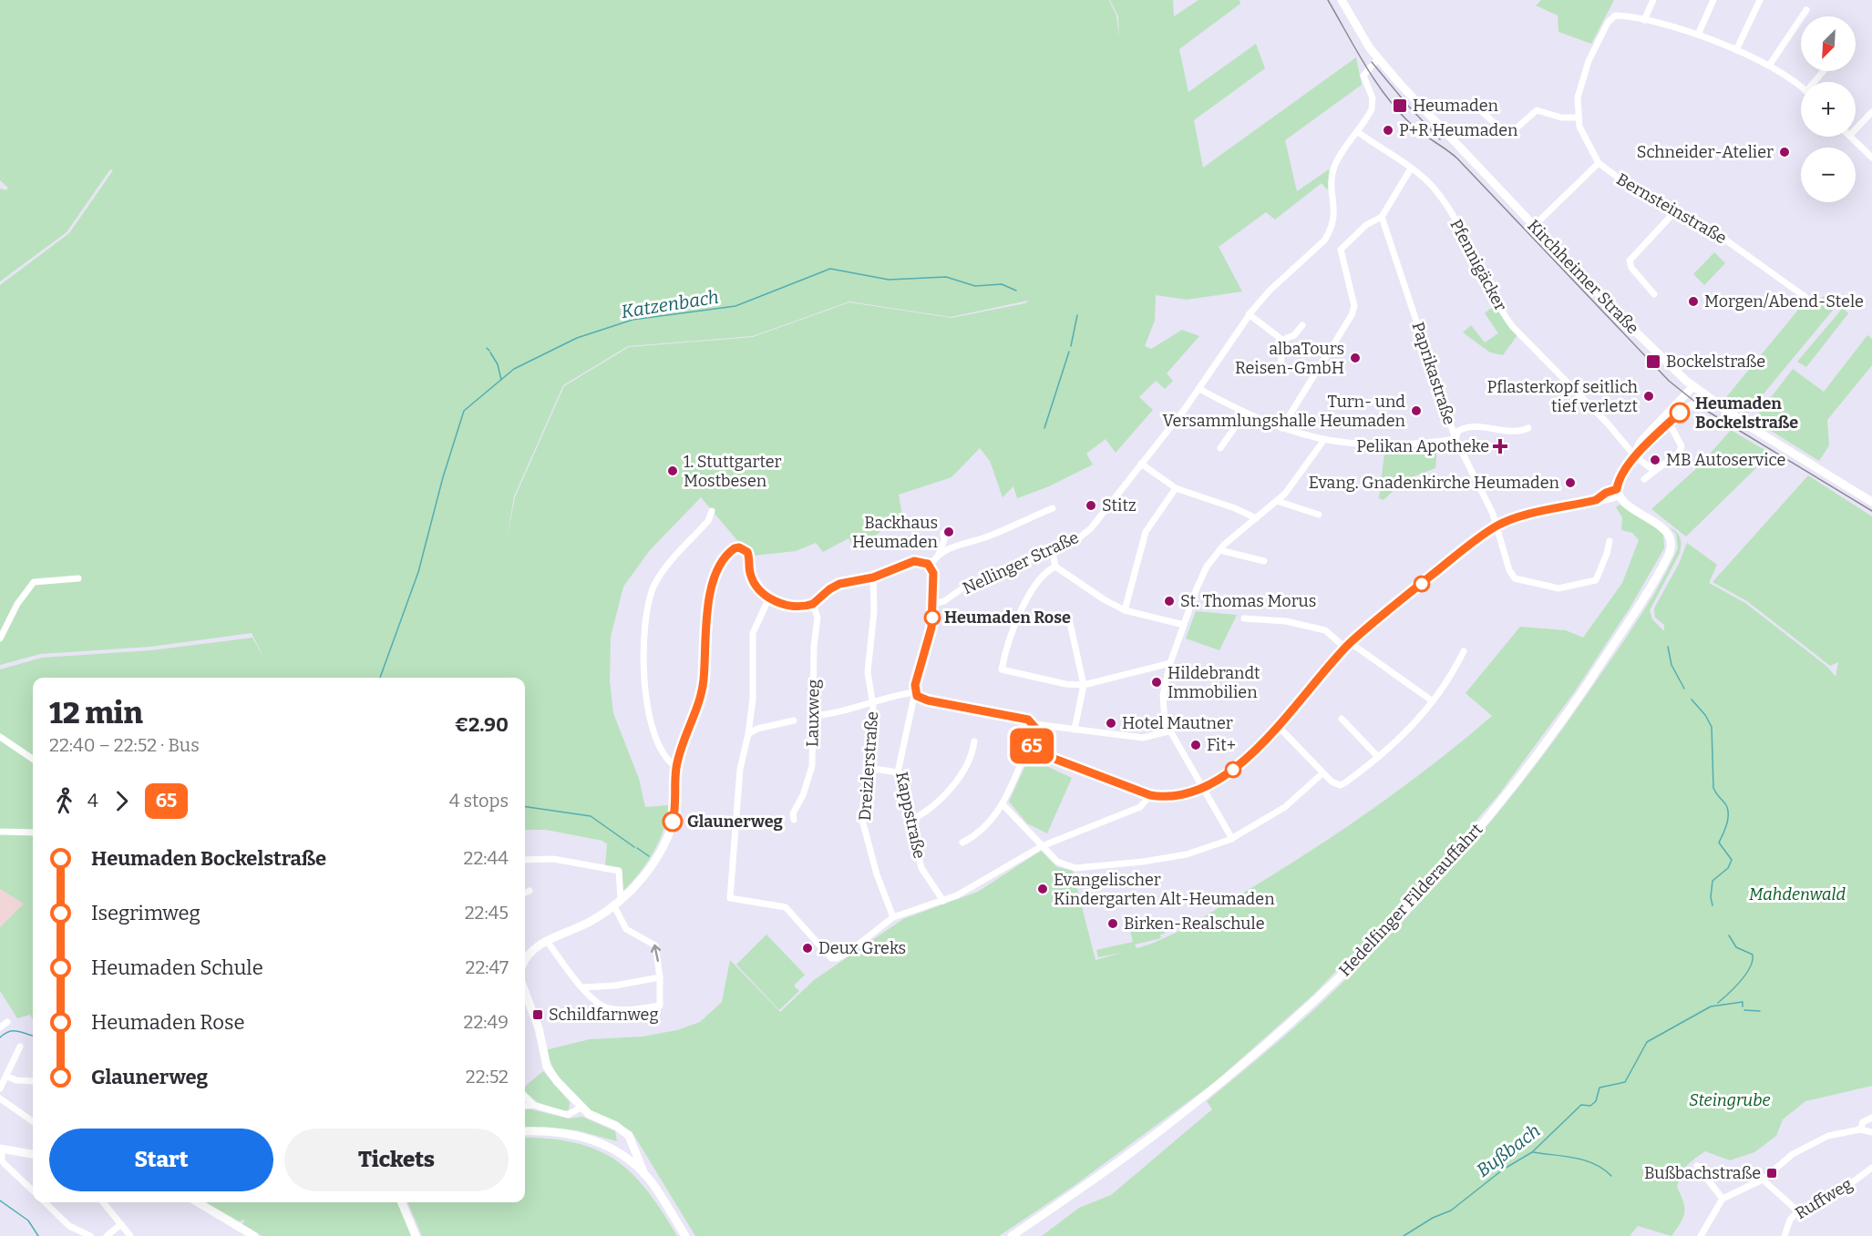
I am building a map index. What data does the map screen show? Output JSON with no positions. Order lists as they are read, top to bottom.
{
  "streets": {
    "main road": ["Kirchheimer Straße", "Hedelfinger Filderauffahrt"],
    "street": [
      "Bernsteinstraße",
      "Pfennigäcker",
      "Paprikastraße",
      "Nellinger Straße",
      "Lauxweg",
      "Dreizlerstraße",
      "Kappstraße",
      "Ruffweg"
    ]
  },
  "crossings": [
    ["Pfennigäcker", "Nellinger Straße"],
    ["Kirchheimer Straße", "Nellinger Straße"]
  ],
  "water": ["Katzenbach", "Bußbach"],
  "parks": ["Mahdenwald", "Steingrube"],
  "places": {
    "transit": [
      "Heumaden",
      "Bockelstraße",
      "Schildfarnweg",
      "Bußbachstraße"
    ],
    "other": [
      "P+R Heumaden",
      "Schneider-Atelier",
      "Morgen/Abend-Stele",
      "albaTours Reisen-GmbH",
      "Pflasterkopf seitlich tief verletzt",
      "Turn- und Versammlungshalle Heumaden",
      "Heumaden Bockelstraße",
      "MB Autoservice",
      "1. Stuttgarter Mostbesen",
      "Evang. Gnadenkirche Heumaden",
      "Stitz",
      "Backhaus Heumaden",
      "St. Thomas Morus",
      "Heumaden Rose",
      "Hildebrandt Immobilien",
      "Hotel Mautner",
      "Fit+",
      "Glaunerweg",
      "Evangelischer Kindergarten Alt-Heumaden",
      "Birken-Realschule",
      "Deux Greks"
    ],
    "health": ["Pelikan Apotheke"]
  },
  "lines": ["bus line 65"],
  "north": "bottom left",
  "page": {
    "on_map": "65",
    "map_buttons": ["+", "−"],
    "heading": ["12 min", "22:40 – 22:52 · Bus", "€2.90"],
    "legs": ["4", "65", "4 stops"],
    "list": [
      {
        "name": "Heumaden Bockelstraße",
        "value": "22:44"
      },
      {
        "name": "Isegrimweg",
        "value": "22:45"
      },
      {
        "name": "Heumaden Schule",
        "value": "22:47"
      },
      {
        "name": "Heumaden Rose",
        "value": "22:49"
      },
      {
        "name": "Glaunerweg",
        "value": "22:52"
      }
    ],
    "buttons": ["Start", "Tickets"]
  }
}
